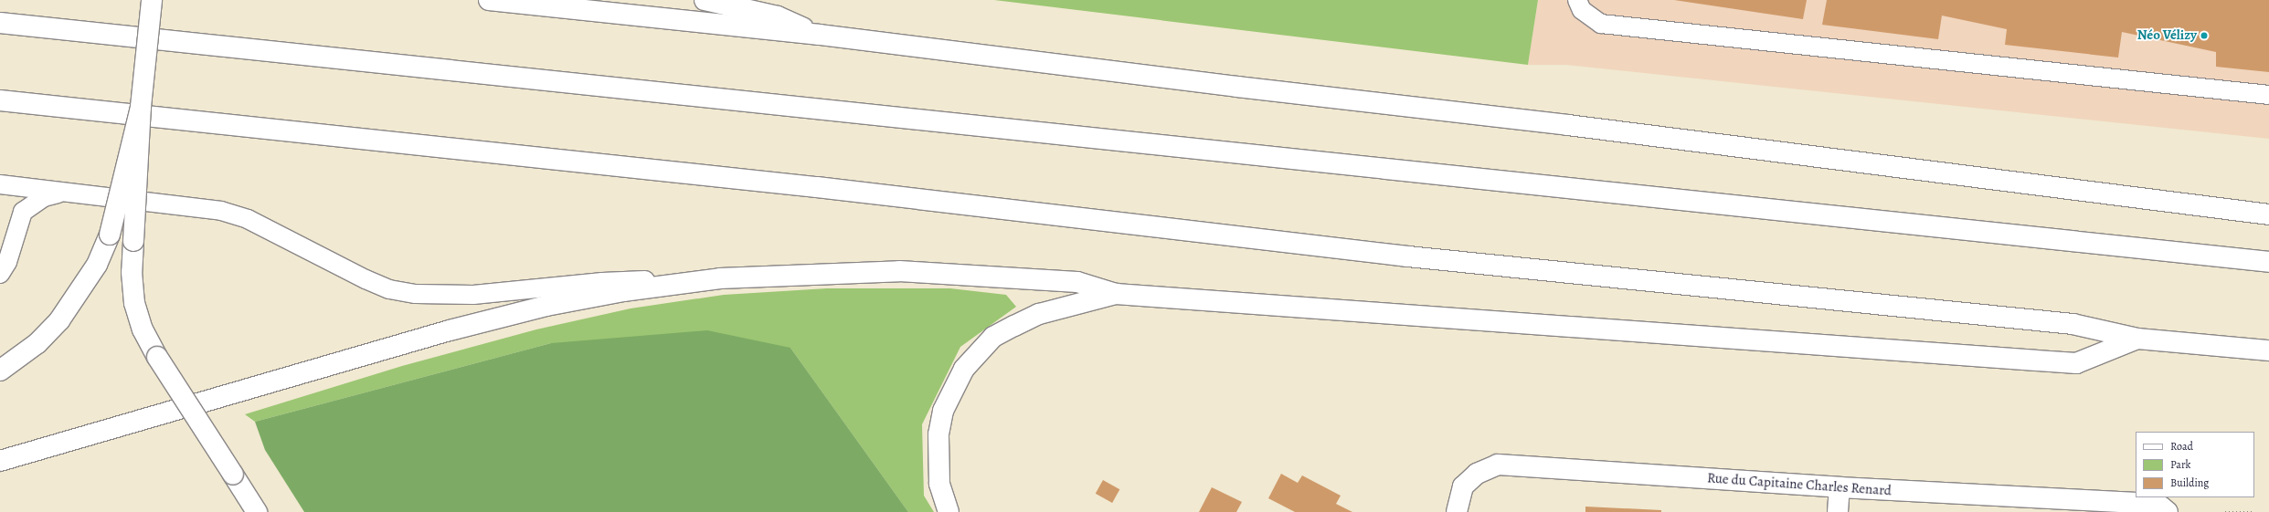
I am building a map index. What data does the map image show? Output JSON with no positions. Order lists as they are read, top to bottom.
{
  "streets": {
    "main road": ["Rue du Capitaine Charles Renard"]
  },
  "places": ["Néo Vélizy"],
  "legend": ["Road", "Park", "Building"]
}
